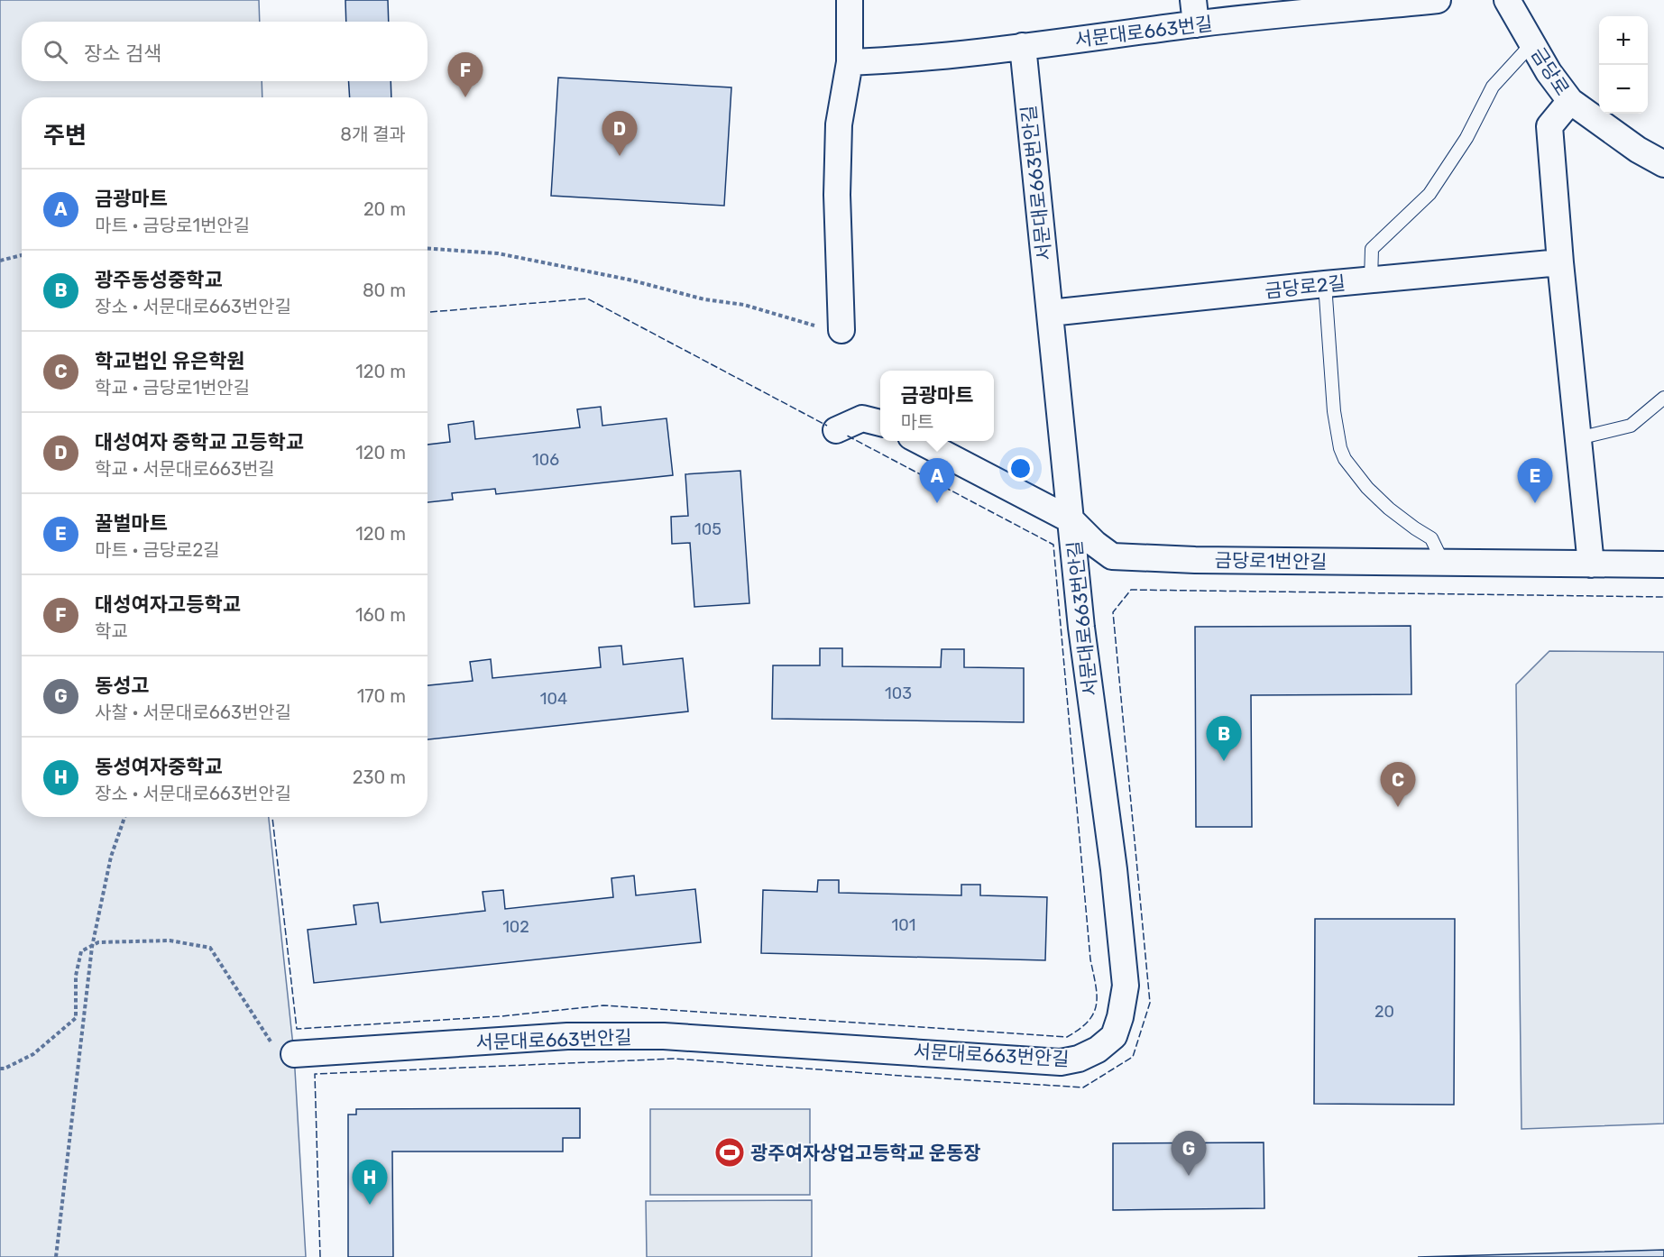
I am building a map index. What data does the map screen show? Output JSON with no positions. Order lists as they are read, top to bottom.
{
  "streets": {
    "street": [
      "서문대로663번길",
      "금당로",
      "서문대로663번안길",
      "금당로2길",
      "금당로1번안길"
    ]
  },
  "crossings": [
    ["서문대로663번길", "서문대로663번안길"],
    ["서문대로663번안길", "금당로2길"],
    ["서문대로663번안길", "금당로1번안길"]
  ],
  "places": {
    "sports": ["광주여자상업고등학교 운동장"]
  },
  "house_numbers": [
    "106",
    "105",
    "103",
    "104",
    "101",
    "102",
    "20"
  ],
  "page": {
    "map_buttons": ["+", "−"],
    "search": "장소 검색",
    "pins": [
      "F",
      "D",
      "A",
      "E",
      "B",
      "C",
      "G",
      "H"
    ],
    "heading": ["주변", "8개 결과"],
    "list": [
      {
        "mark": "A",
        "name": "금광마트",
        "note": "마트 · 금당로1번안길",
        "value": "20 m"
      },
      {
        "mark": "B",
        "name": "광주동성중학교",
        "note": "장소 · 서문대로663번안길",
        "value": "80 m"
      },
      {
        "mark": "C",
        "name": "학교법인 유은학원",
        "note": "학교 · 금당로1번안길",
        "value": "120 m"
      },
      {
        "mark": "D",
        "name": "대성여자 중학교 고등학교",
        "note": "학교 · 서문대로663번길",
        "value": "120 m"
      },
      {
        "mark": "E",
        "name": "꿀벌마트",
        "note": "마트 · 금당로2길",
        "value": "120 m"
      },
      {
        "mark": "F",
        "name": "대성여자고등학교",
        "note": "학교",
        "value": "160 m"
      },
      {
        "mark": "G",
        "name": "동성고",
        "note": "사찰 · 서문대로663번안길",
        "value": "170 m"
      },
      {
        "mark": "H",
        "name": "동성여자중학교",
        "note": "장소 · 서문대로663번안길",
        "value": "230 m"
      }
    ],
    "popup": ["금광마트", "마트"]
  }
}
